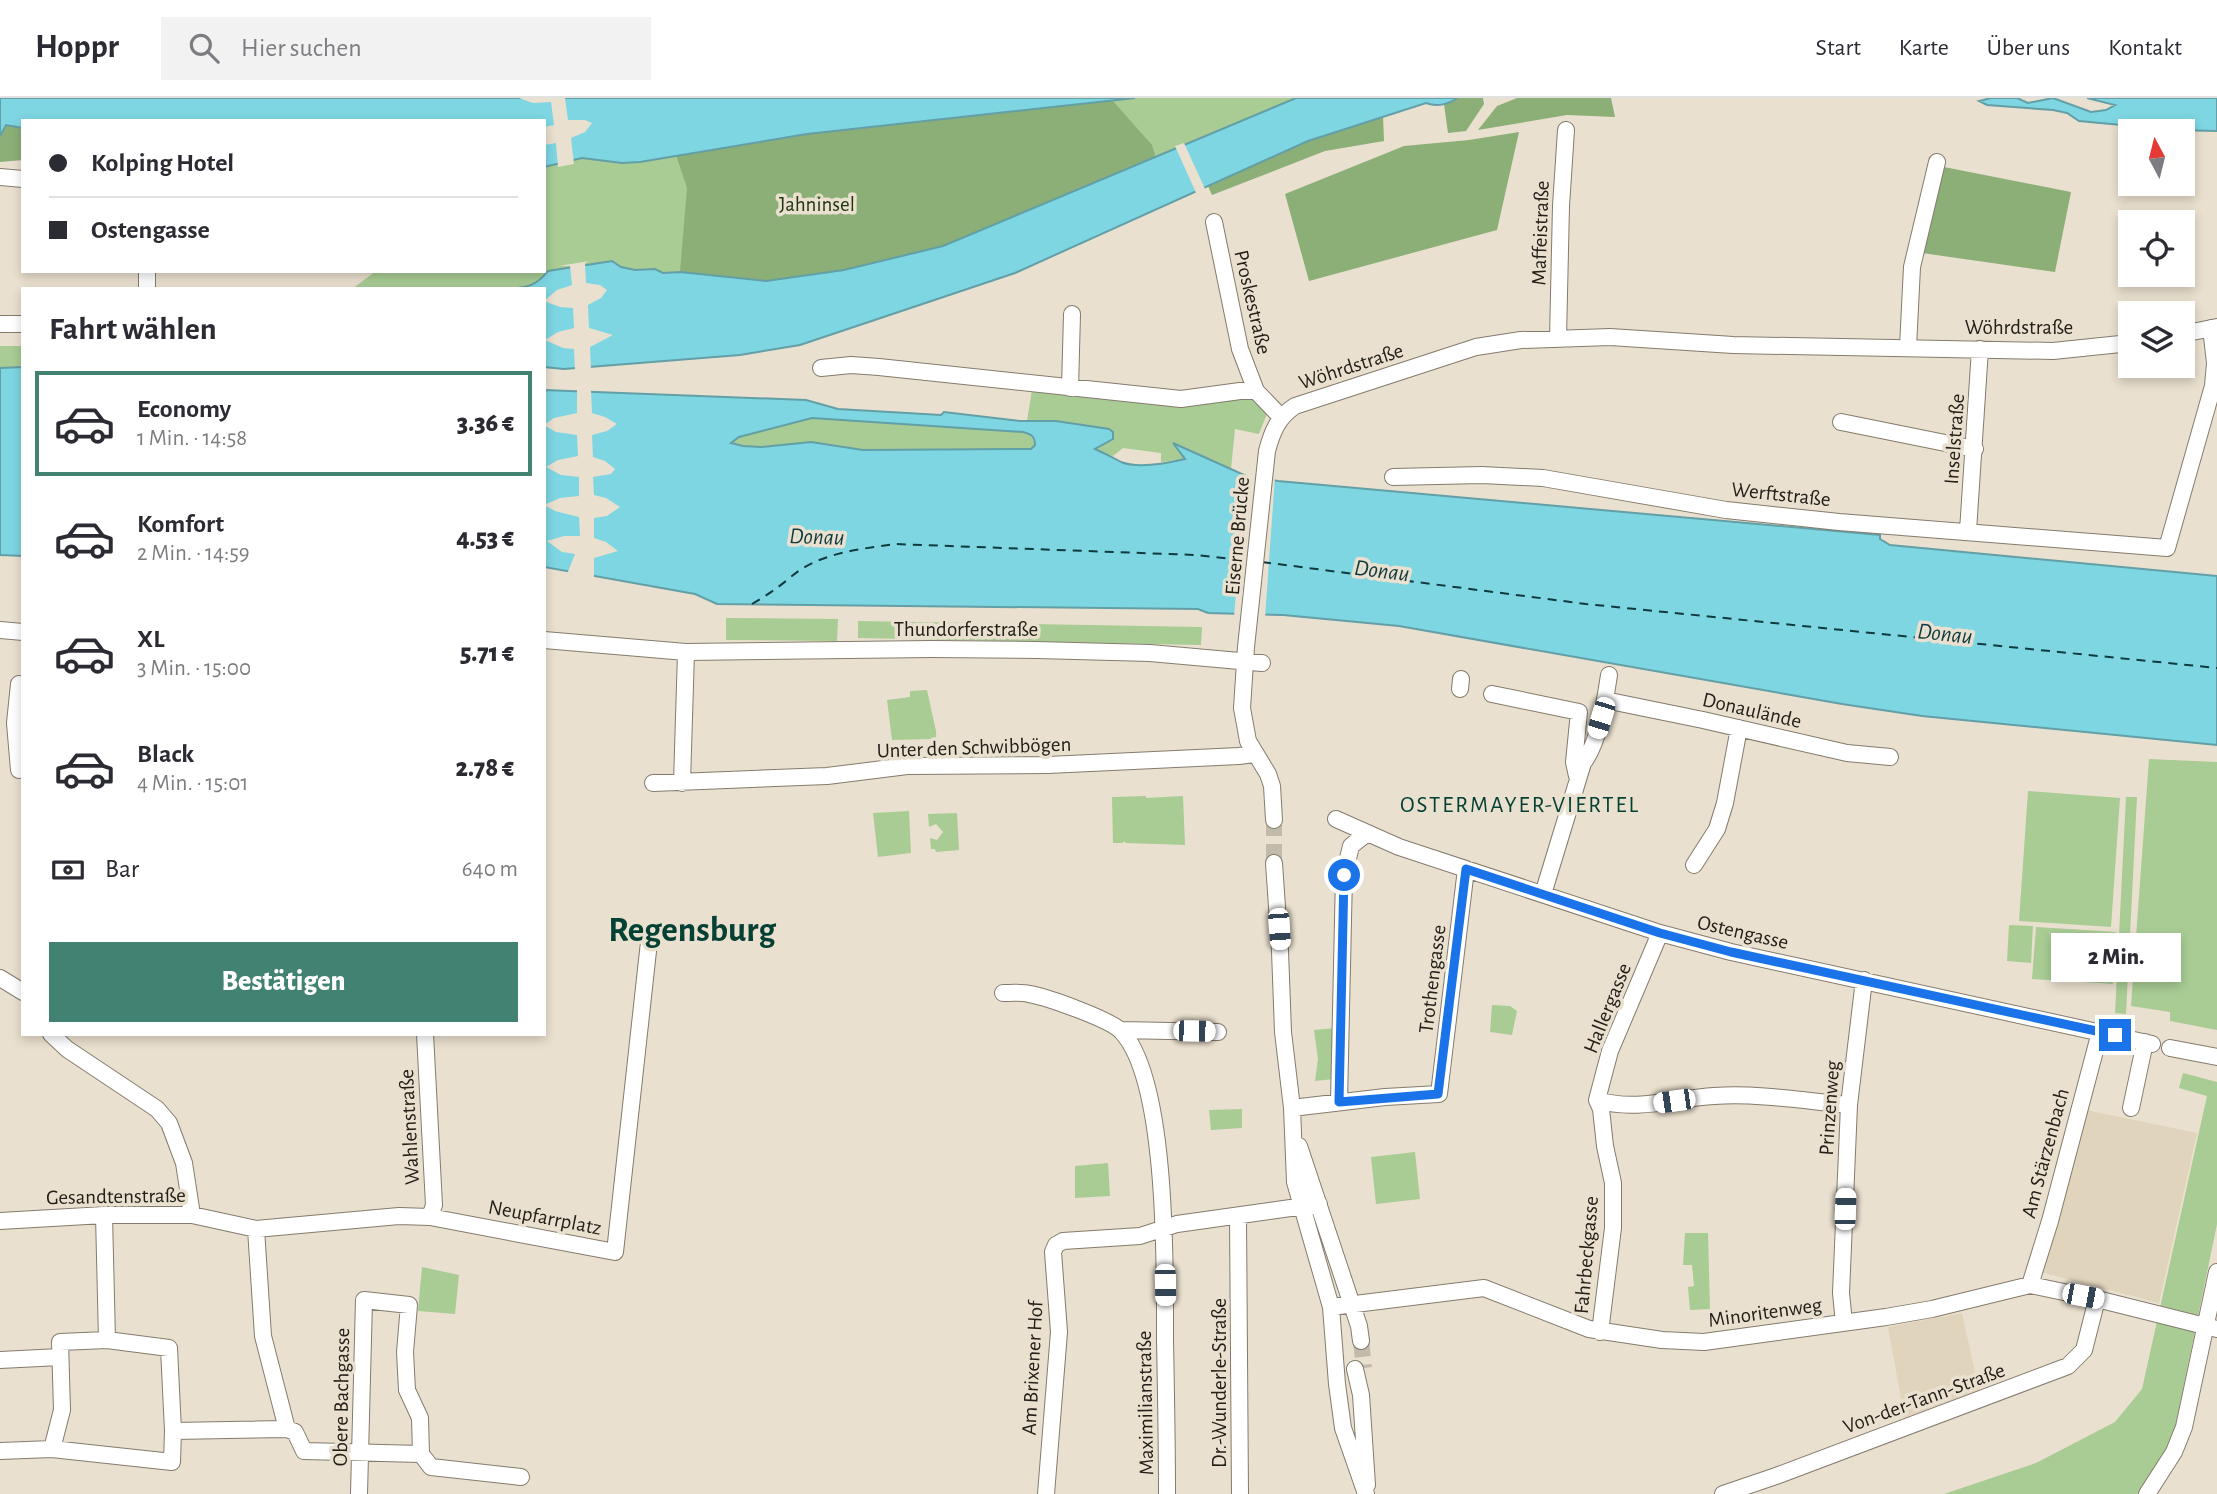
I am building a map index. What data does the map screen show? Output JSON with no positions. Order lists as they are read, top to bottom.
{
  "streets": {
    "street": [
      "Maffeistraße",
      "Proskestraße",
      "Wöhrdstraße",
      "Inselstraße",
      "Werftstraße",
      "Eiserne Brücke",
      "Thundorferstraße",
      "Donaulände",
      "Unter den Schwibbögen",
      "Ostengasse",
      "Trothengasse",
      "Hallergasse",
      "Prinzenweg",
      "Wahlenstraße",
      "Am Stärzenbach",
      "Gesandtenstraße",
      "Neupfarrplatz",
      "Fahrbeckgasse",
      "Minoritenweg",
      "Am Brixener Hof",
      "Dr.-Wunderle-Straße",
      "Obere Bachgasse",
      "Von-der-Tann-Straße",
      "Maximilianstraße"
    ]
  },
  "crossings": [
    ["Maffeistraße", "Wöhrdstraße"],
    ["Proskestraße", "Wöhrdstraße"],
    ["Wöhrdstraße", "Inselstraße"],
    ["Wöhrdstraße", "Eiserne Brücke"],
    ["Inselstraße", "Werftstraße"],
    ["Eiserne Brücke", "Thundorferstraße"],
    ["Eiserne Brücke", "Unter den Schwibbögen"],
    ["Ostengasse", "Trothengasse"],
    ["Ostengasse", "Hallergasse"],
    ["Ostengasse", "Prinzenweg"],
    ["Ostengasse", "Am Stärzenbach"],
    ["Hallergasse", "Fahrbeckgasse"],
    ["Prinzenweg", "Minoritenweg"],
    ["Wahlenstraße", "Neupfarrplatz"],
    ["Am Stärzenbach", "Minoritenweg"],
    ["Gesandtenstraße", "Neupfarrplatz"],
    ["Fahrbeckgasse", "Minoritenweg"],
    ["Minoritenweg", "Von-der-Tann-Straße"],
    ["Am Brixener Hof", "Maximilianstraße"]
  ],
  "districts": ["OSTERMAYER-VIERTEL", "Regensburg"],
  "water": ["Donau"],
  "parks": ["Jahninsel"],
  "north": "top",
  "page": {
    "header": "Hoppr",
    "search": "Hier suchen",
    "nav": [
      "Start",
      "Karte",
      "Über uns",
      "Kontakt"
    ],
    "banner": ["Kolping Hotel", "Ostengasse"],
    "heading": "Fahrt wählen",
    "list": [
      {
        "name": "Economy",
        "note": "1 Min. · 14:58",
        "value": "3.36 €"
      },
      {
        "name": "Komfort",
        "note": "2 Min. · 14:59",
        "value": "4.53 €"
      },
      {
        "name": "XL",
        "note": "3 Min. · 15:00",
        "value": "5.71 €"
      },
      {
        "name": "Black",
        "note": "4 Min. · 15:01",
        "value": "2.78 €"
      }
    ],
    "pay": ["Bar", "640 m"],
    "buttons": "Bestätigen",
    "bubble": "2 Min."
  }
}
